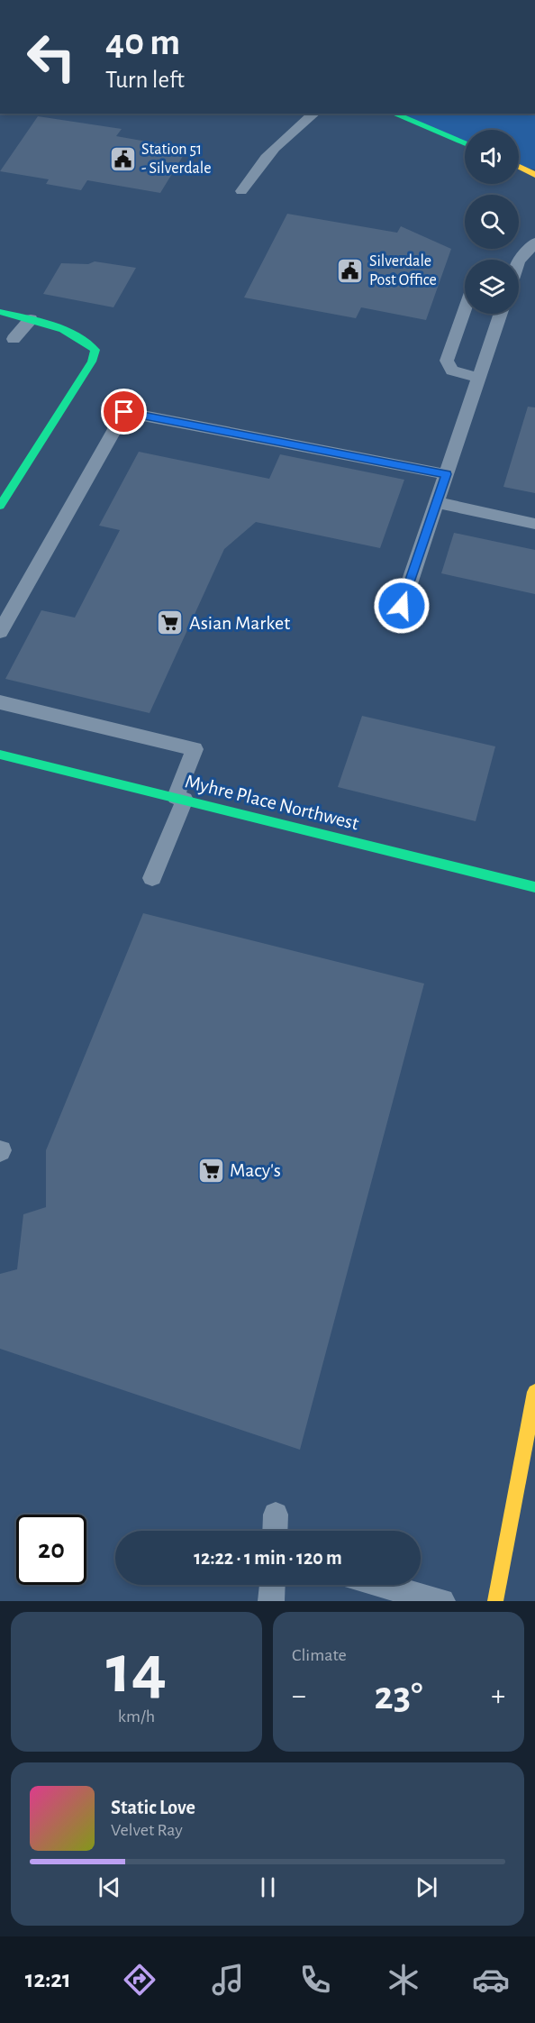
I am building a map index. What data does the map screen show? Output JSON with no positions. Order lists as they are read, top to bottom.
{
  "streets": {
    "street": ["Myhre Place Northwest"]
  },
  "places": {
    "public building": ["Station 51 - Silverdale", "Silverdale Post Office"],
    "supermarket": ["Asian Market", "Macy's"]
  },
  "page": {
    "turn": ["40 m", "Turn left"],
    "limit": "20",
    "trip": "12:22 · 1 min · 120 m",
    "tile": [
      ["14", "km/h"],
      "Climate"
    ],
    "heat": ["−", "23°", "+"],
    "song": ["Static Love", "Velvet Ray"],
    "tabs": "12:21"
  }
}
